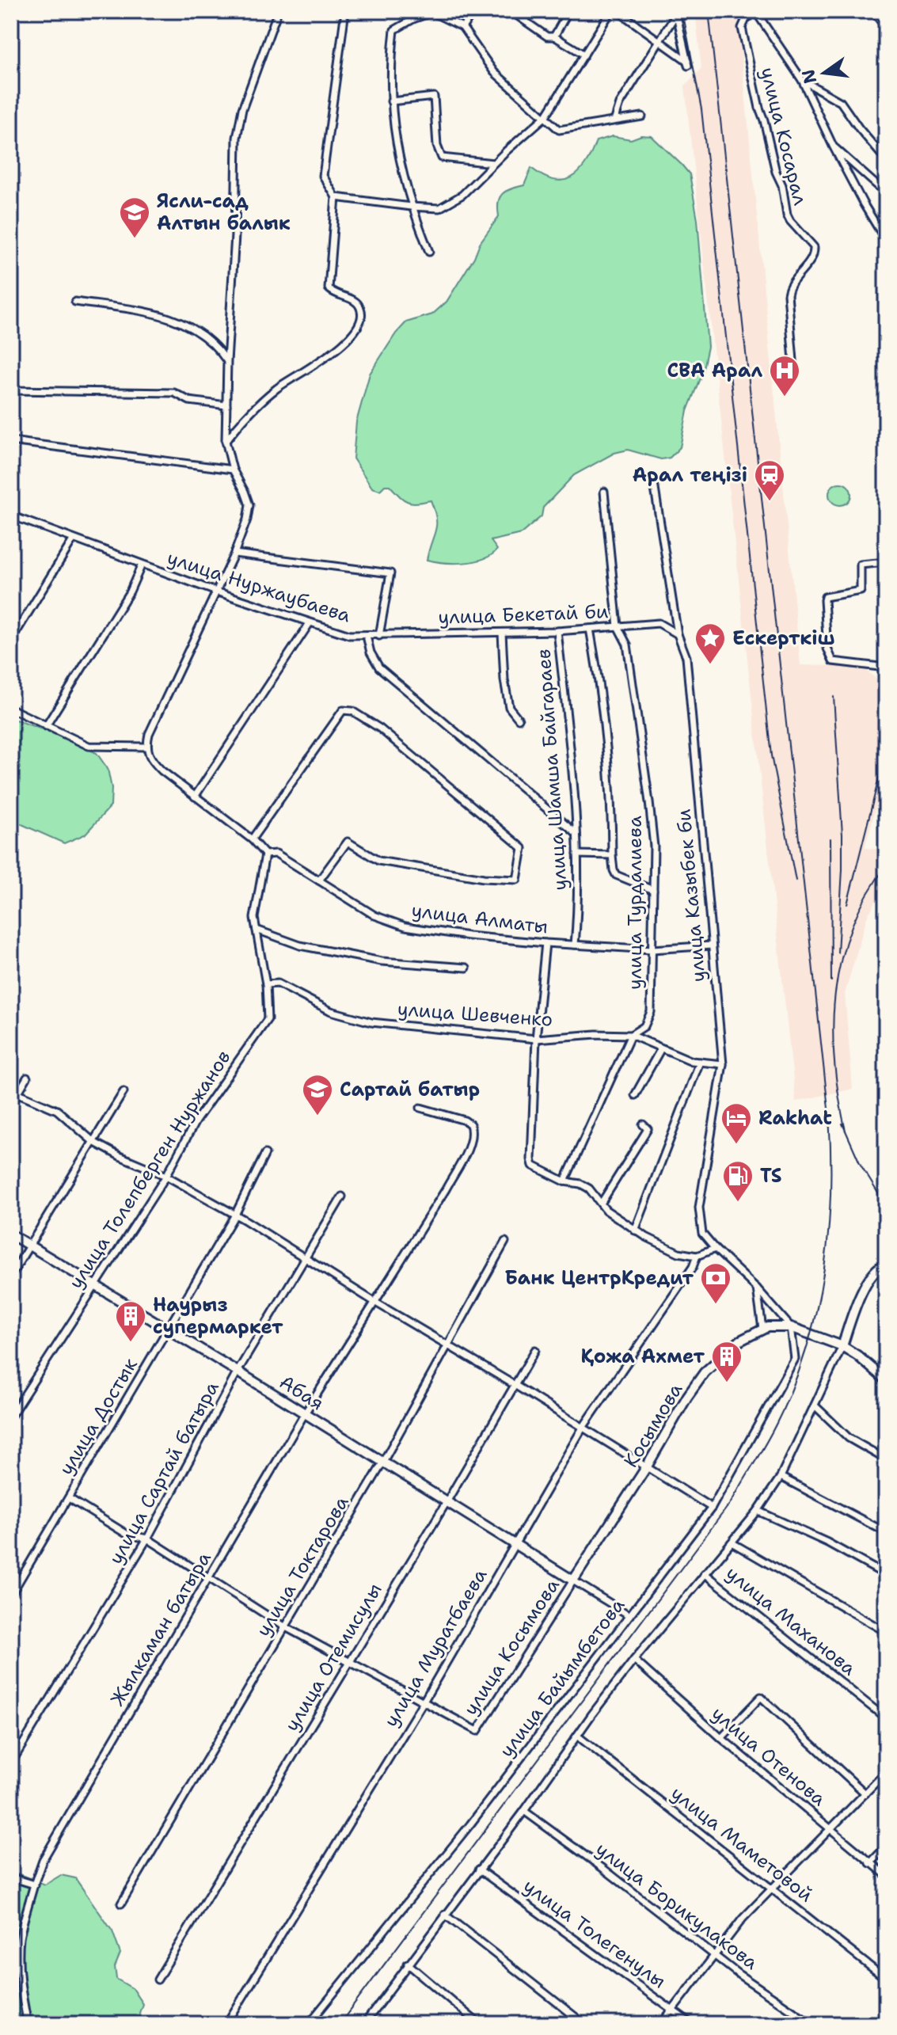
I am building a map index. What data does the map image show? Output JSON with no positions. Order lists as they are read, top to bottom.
{
  "streets": {
    "street": [
      "улица Косарал",
      "улица Нуржаубаева",
      "улица Бекетай би",
      "улица Шамша Байгараев",
      "улица Казыбек би",
      "улица Турдалиева",
      "улица Алматы",
      "улица Шевченко",
      "улица Толепберген Нуржанов",
      "Абая",
      "улица Достык",
      "Косымова",
      "улица Сартай батыра",
      "улица Токтарова",
      "улица Маханова",
      "Жылкаман батыра",
      "улица Косымова",
      "улица Муратбаева",
      "улица Отемисулы",
      "улица Байымбетова",
      "улица Отенова",
      "улица Маметовой",
      "улица Борикулакова",
      "улица Толегенулы"
    ]
  },
  "crossings": [
    ["улица Нуржаубаева", "улица Бекетай би"],
    ["улица Нуржаубаева", "улица Шамша Байгараев"],
    ["улица Бекетай би", "улица Шамша Байгараев"],
    ["улица Бекетай би", "улица Казыбек би"],
    ["улица Бекетай би", "улица Турдалиева"],
    ["улица Шамша Байгараев", "улица Алматы"],
    ["улица Казыбек би", "улица Алматы"],
    ["улица Казыбек би", "улица Шевченко"],
    ["улица Казыбек би", "Косымова"],
    ["улица Казыбек би", "улица Байымбетова"],
    ["улица Турдалиева", "улица Алматы"],
    ["улица Турдалиева", "улица Шевченко"],
    ["улица Алматы", "улица Толепберген Нуржанов"],
    ["улица Шевченко", "улица Толепберген Нуржанов"],
    ["улица Толепберген Нуржанов", "Абая"],
    ["Абая", "улица Достык"],
    ["Абая", "Косымова"],
    ["Абая", "улица Сартай батыра"],
    ["Абая", "улица Токтарова"],
    ["Абая", "Жылкаман батыра"],
    ["Абая", "улица Косымова"],
    ["Абая", "улица Муратбаева"],
    ["Абая", "улица Отемисулы"],
    ["Косымова", "улица Косымова"],
    ["Косымова", "улица Байымбетова"],
    ["улица Косымова", "улица Муратбаева"]
  ],
  "places": {
    "school or university": ["Ясли-сад Алтын балык", "Сартай батыр"],
    "hospital": ["СВА Арал"],
    "station": ["Арал теңізі"],
    "place": ["Ескерткіш"],
    "hotel": ["Rakhat"],
    "fuel station": ["TS"],
    "bank": ["Банк ЦентрКредит"],
    "building": ["Наурыз супермаркет", "Қожа Ахмет"]
  },
  "north": "left"
}
